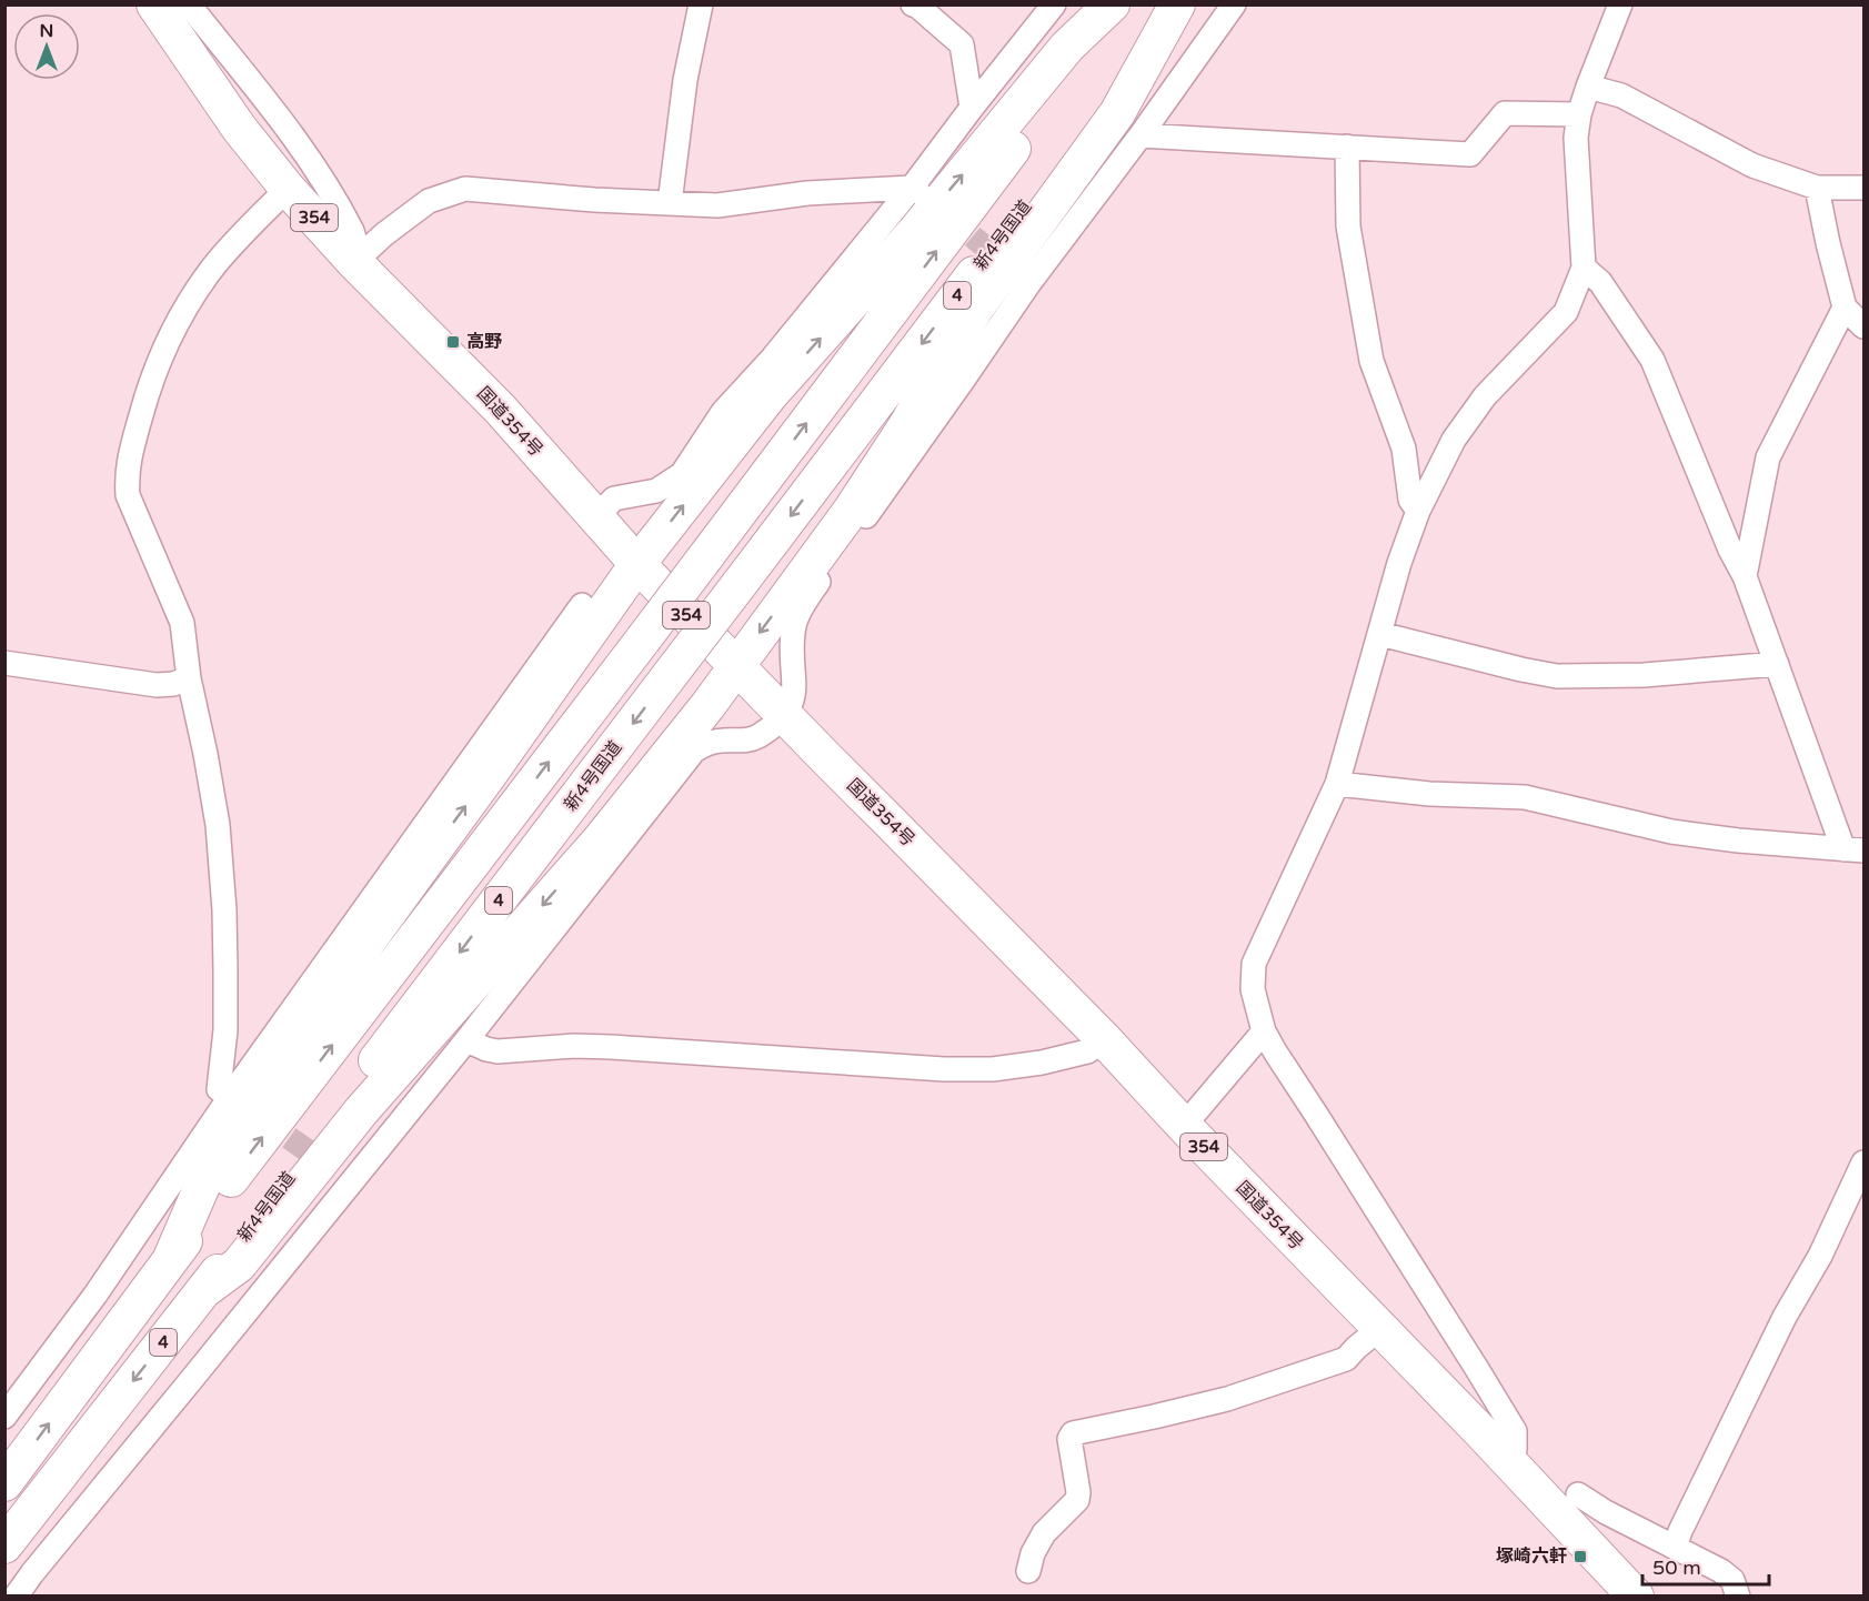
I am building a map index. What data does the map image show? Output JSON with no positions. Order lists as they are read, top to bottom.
{
  "streets": {
    "highway": [
      "354",
      "新4号国道",
      "4",
      "国道354号"
    ]
  },
  "places": {
    "transit": ["高野", "塚崎六軒"]
  },
  "scale_bar": "50 m",
  "north": "top"
}
